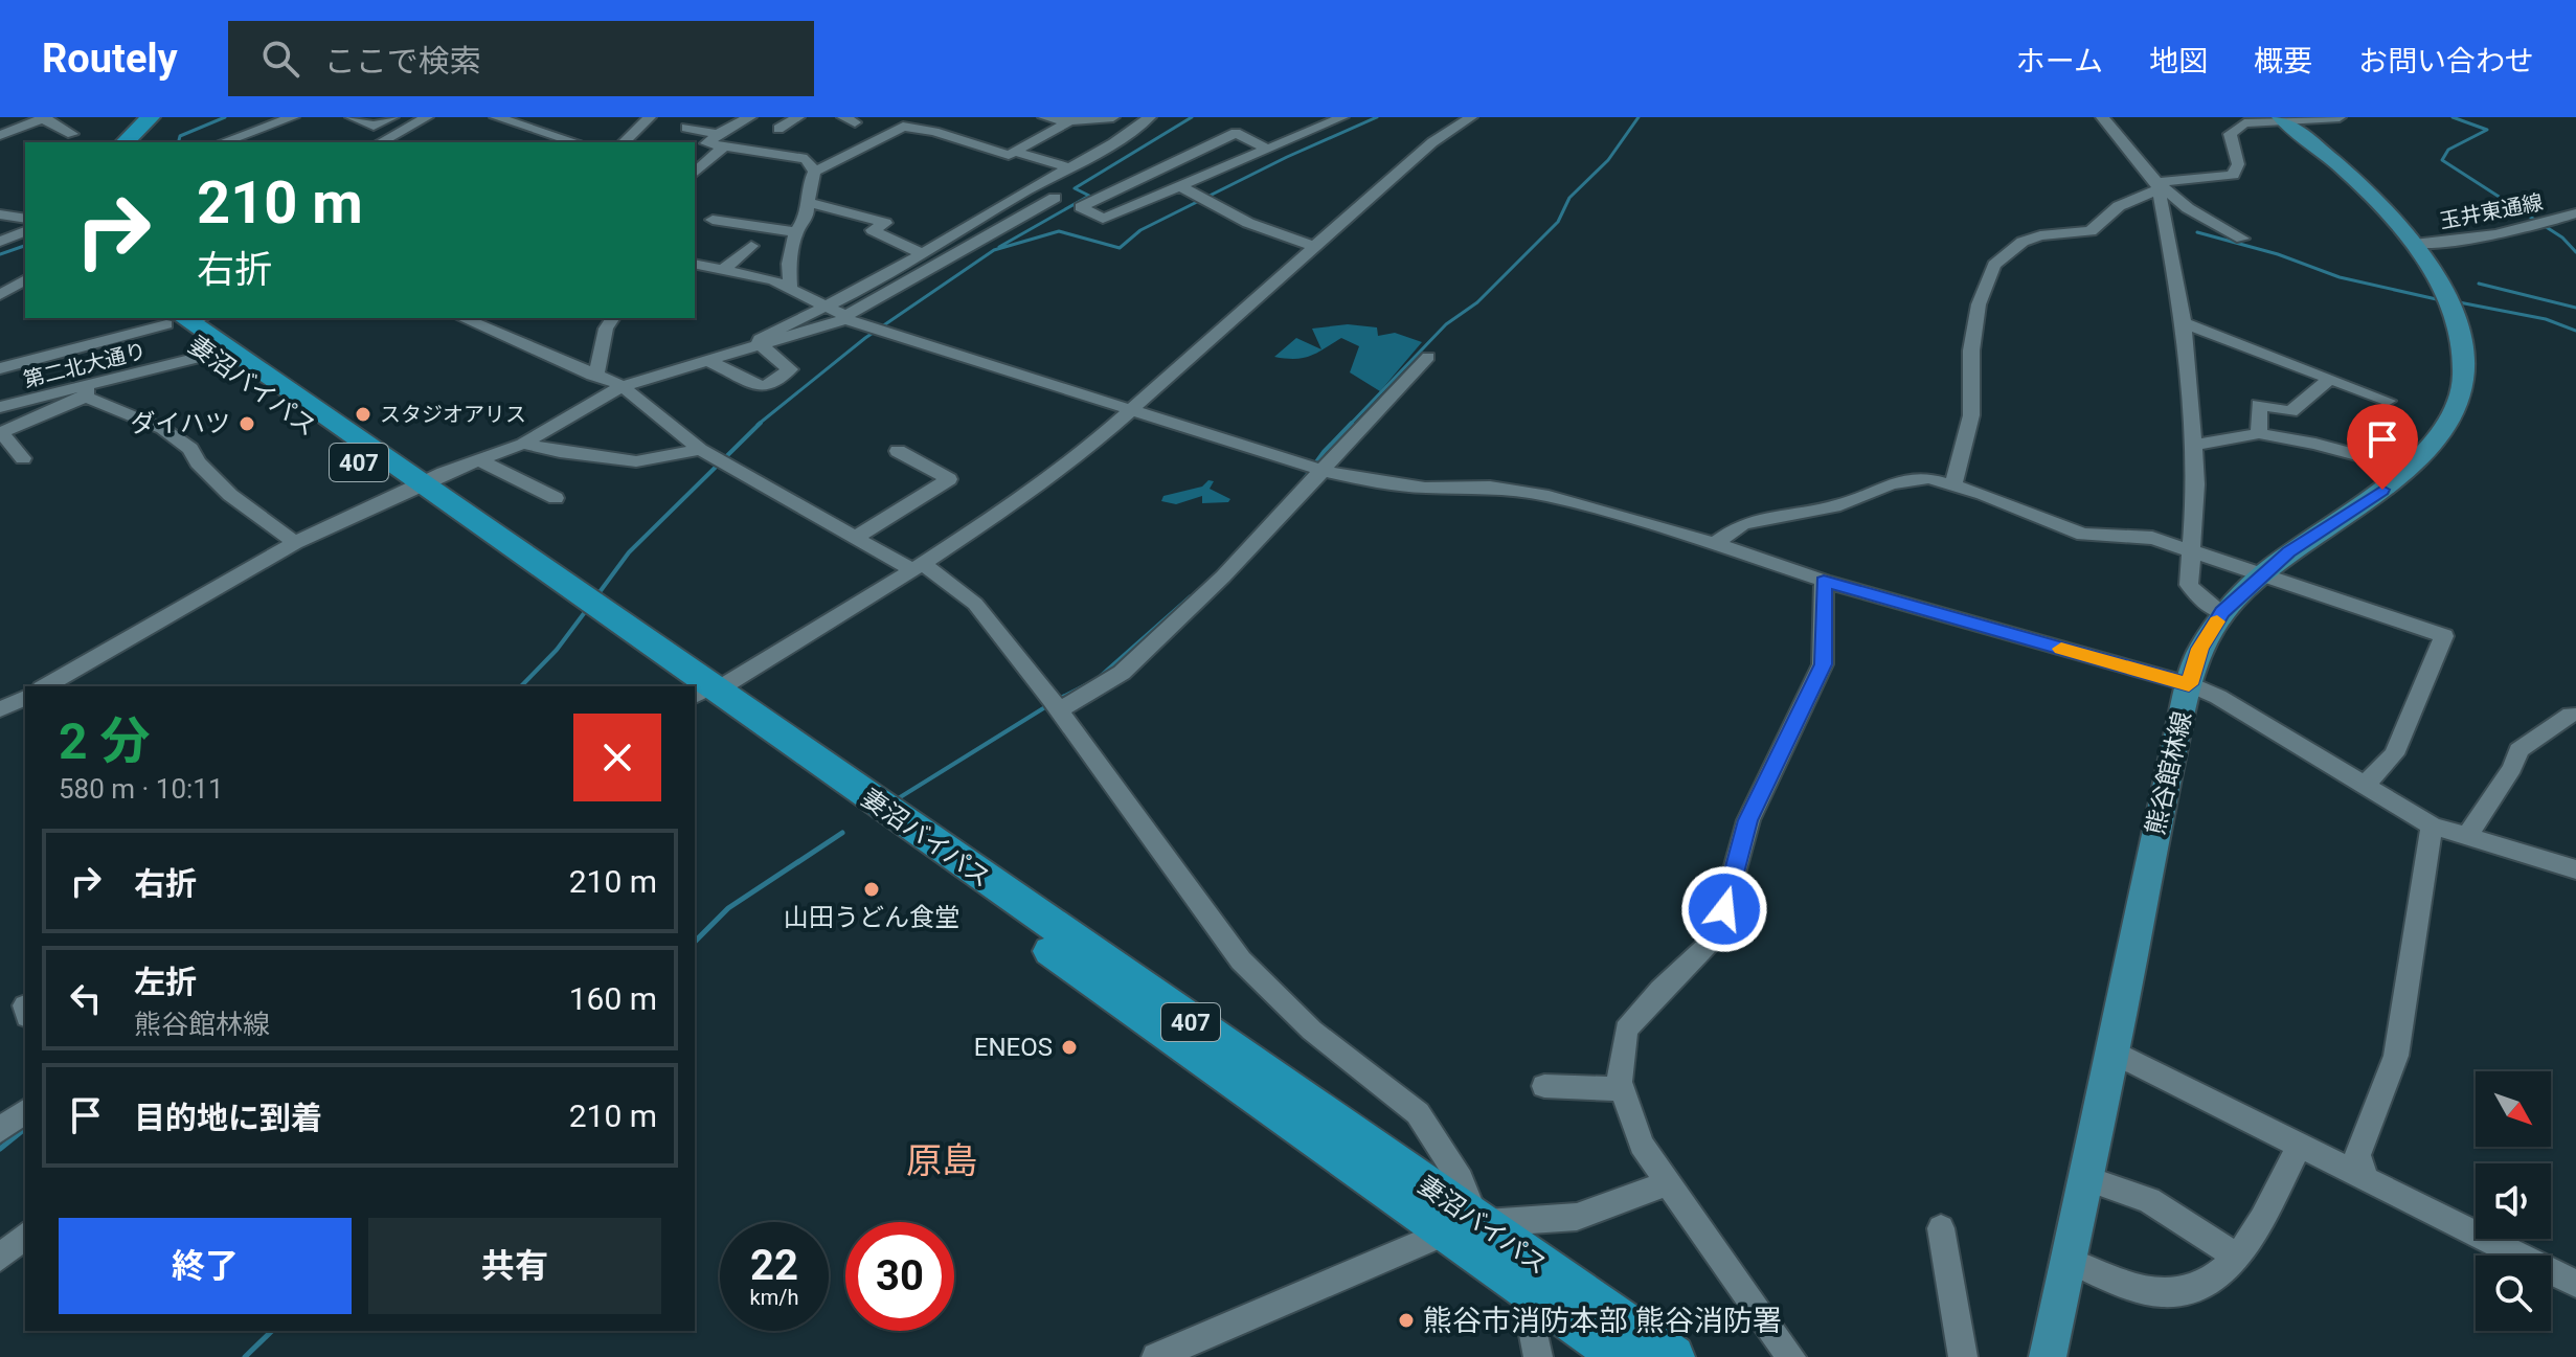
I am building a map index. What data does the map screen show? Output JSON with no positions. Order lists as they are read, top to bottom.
{
  "streets": {
    "highway": ["妻沼バイパス", "407"],
    "main road": ["熊谷館林線"],
    "street": ["玉井東通線", "第二北大通り"]
  },
  "crossings": [
    ["玉井東通線", "熊谷館林線"],
    ["第二北大通り", "妻沼バイパス"]
  ],
  "districts": ["原島"],
  "places": [
    "スタジオアリス",
    "ダイハツ",
    "山田うどん食堂",
    "ENEOS",
    "熊谷市消防本部 熊谷消防署"
  ],
  "north": "bottom right",
  "page": {
    "header": "Routely",
    "search": "ここで検索",
    "nav": [
      "ホーム",
      "地図",
      "概要",
      "お問い合わせ"
    ],
    "turn": ["210 m", "右折"],
    "heading": ["2 分", "580 m · 10:11"],
    "list": [
      {
        "name": "右折",
        "value": "210 m"
      },
      {
        "name": "左折",
        "note": "熊谷館林線",
        "value": "160 m"
      },
      {
        "name": "目的地に到着",
        "value": "210 m"
      }
    ],
    "buttons": ["終了", "共有"],
    "speed": "22 km/h",
    "limit": "30"
  }
}
